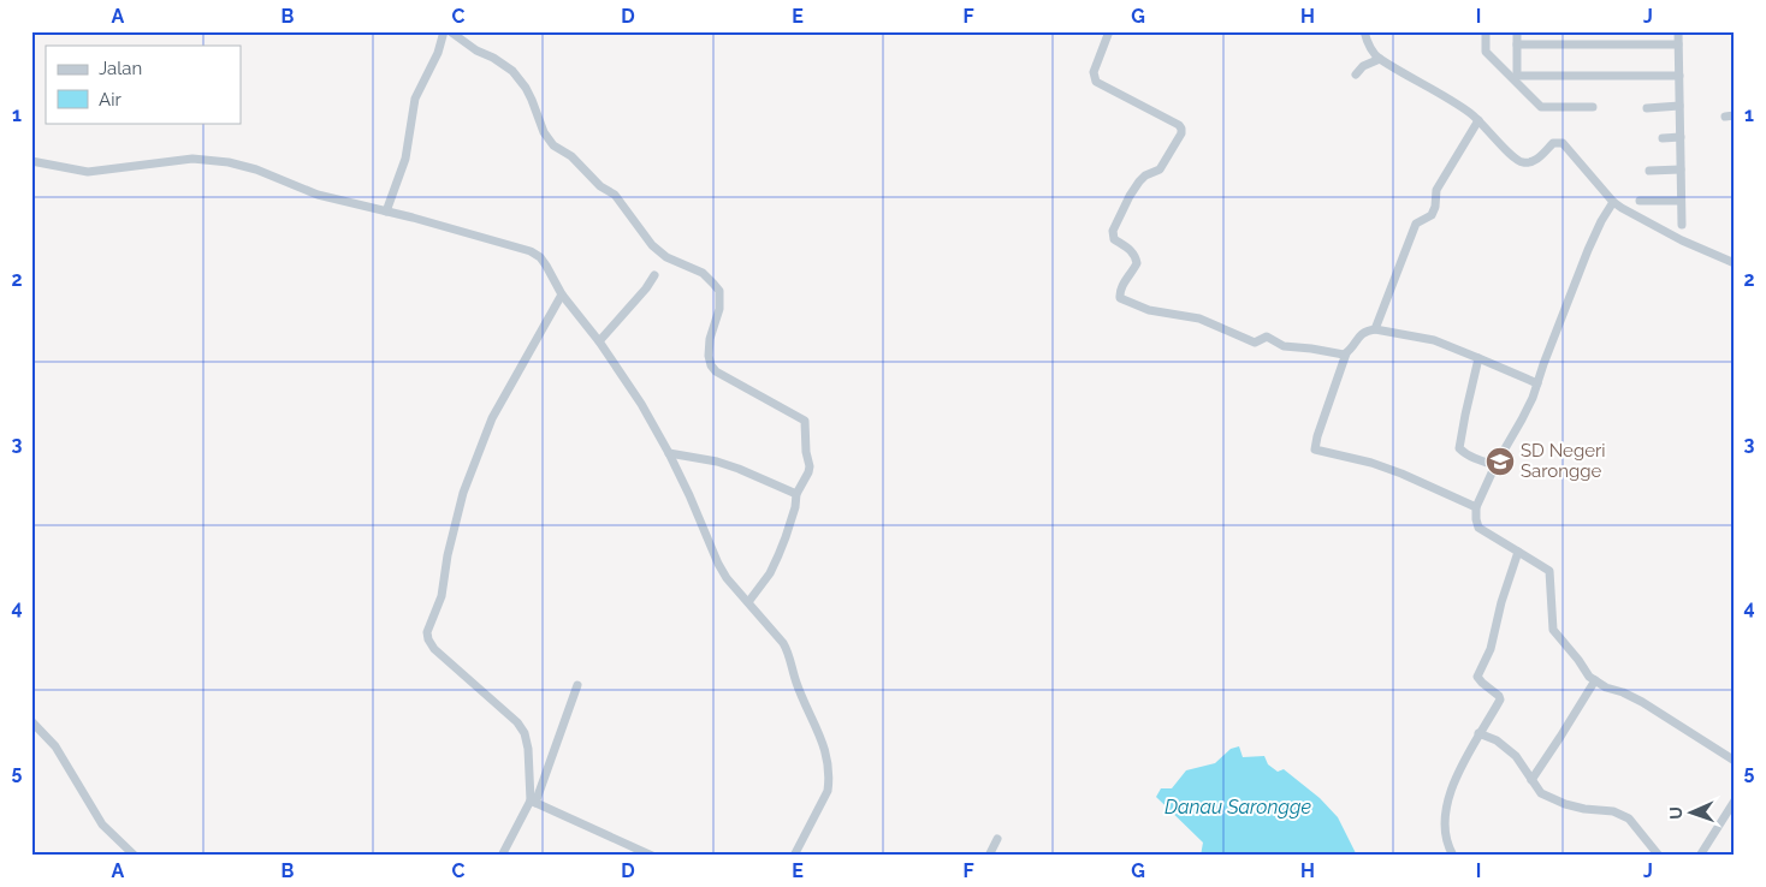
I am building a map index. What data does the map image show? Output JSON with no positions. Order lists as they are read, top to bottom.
{
  "water": ["Danau Sarongge"],
  "places": {
    "school or university": ["SD Negeri Sarongge"]
  },
  "legend": ["Jalan", "Air"],
  "north": "left",
  "grid": {
    "columns": [
      "A",
      "B",
      "C",
      "D",
      "E",
      "F",
      "G",
      "H",
      "I",
      "J"
    ],
    "rows": [
      "1",
      "2",
      "3",
      "4",
      "5"
    ]
  }
}
